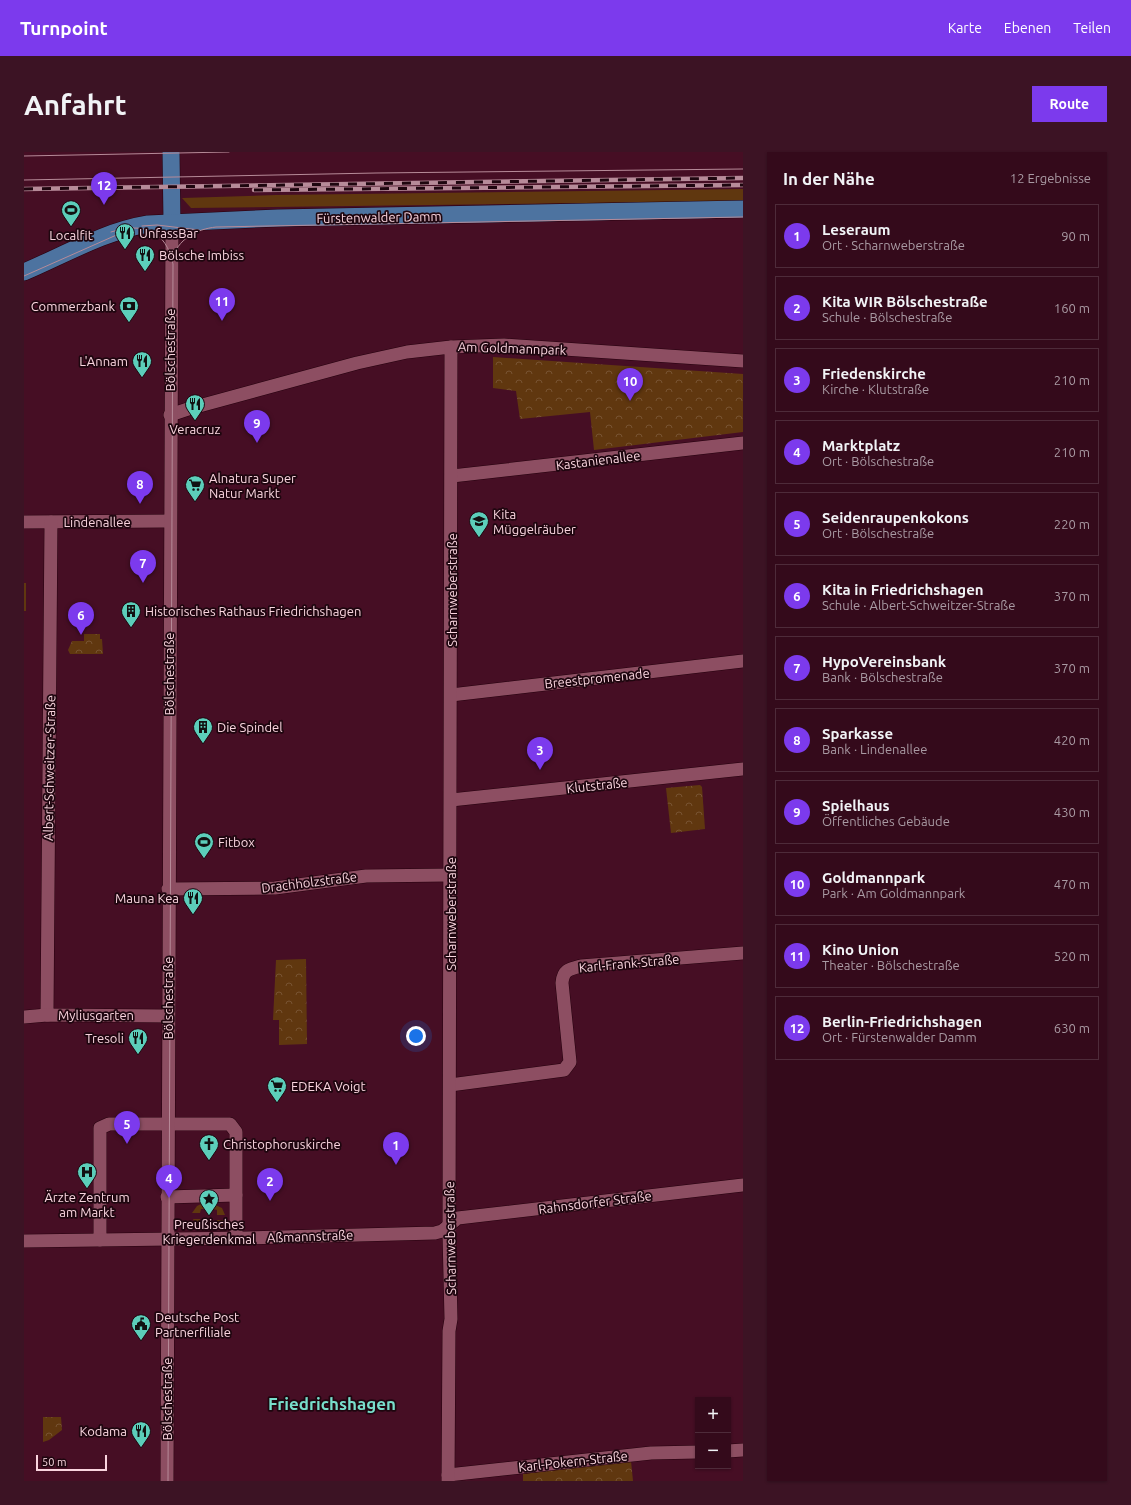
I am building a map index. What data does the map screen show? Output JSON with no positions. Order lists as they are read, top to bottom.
{
  "streets": {
    "main road": ["Fürstenwalder Damm"],
    "street": [
      "Am Goldmannpark",
      "Bölschestraße",
      "Kastanienallee",
      "Lindenallee",
      "Scharnweberstraße",
      "Breestpromenade",
      "Albert-Schweitzer-Straße",
      "Klutstraße",
      "Drachholzstraße",
      "Karl-Frank-Straße",
      "Myliusgarten",
      "Rahnsdorfer Straße",
      "Aßmannstraße",
      "Karl-Pokern-Straße"
    ]
  },
  "crossings": [
    ["Fürstenwalder Damm", "Bölschestraße"],
    ["Am Goldmannpark", "Bölschestraße"],
    ["Am Goldmannpark", "Scharnweberstraße"],
    ["Bölschestraße", "Lindenallee"],
    ["Bölschestraße", "Drachholzstraße"],
    ["Bölschestraße", "Myliusgarten"],
    ["Bölschestraße", "Aßmannstraße"],
    ["Kastanienallee", "Scharnweberstraße"],
    ["Lindenallee", "Albert-Schweitzer-Straße"],
    ["Scharnweberstraße", "Breestpromenade"],
    ["Scharnweberstraße", "Klutstraße"],
    ["Scharnweberstraße", "Drachholzstraße"],
    ["Scharnweberstraße", "Karl-Frank-Straße"],
    ["Scharnweberstraße", "Rahnsdorfer Straße"],
    ["Scharnweberstraße", "Aßmannstraße"],
    ["Scharnweberstraße", "Karl-Pokern-Straße"],
    ["Albert-Schweitzer-Straße", "Myliusgarten"],
    ["Rahnsdorfer Straße", "Aßmannstraße"]
  ],
  "districts": ["Friedrichshagen"],
  "places": {
    "sports": ["Localfit", "Fitbox"],
    "restaurant": [
      "UnfassBar",
      "Bölsche Imbiss",
      "L'Annam",
      "Veracruz",
      "Mauna Kea",
      "Tresoli",
      "Kodama"
    ],
    "bank": ["Commerzbank"],
    "supermarket": ["Alnatura Super Natur Markt", "EDEKA Voigt"],
    "school or university": ["Kita Müggelräuber"],
    "building": ["Historisches Rathaus Friedrichshagen", "Die Spindel"],
    "church": ["Christophoruskirche"],
    "hospital": ["Ärzte Zentrum am Markt"],
    "place": ["Preußisches Kriegerdenkmal"],
    "public building": ["Deutsche Post Partnerfiliale"]
  },
  "scale_bar": "50 m",
  "page": {
    "header": "Turnpoint",
    "nav": ["Karte", "Ebenen", "Teilen"],
    "buttons": "Route",
    "title": "Anfahrt",
    "heading": ["In der Nähe", "12 Ergebnisse"],
    "pins": [
      "12",
      "11",
      "10",
      "9",
      "8",
      "7",
      "6",
      "3",
      "5",
      "1",
      "4",
      "2"
    ],
    "list": [
      {
        "mark": "1",
        "name": "Leseraum",
        "note": "Ort · Scharnweberstraße",
        "value": "90 m"
      },
      {
        "mark": "2",
        "name": "Kita WIR Bölschestraße",
        "note": "Schule · Bölschestraße",
        "value": "160 m"
      },
      {
        "mark": "3",
        "name": "Friedenskirche",
        "note": "Kirche · Klutstraße",
        "value": "210 m"
      },
      {
        "mark": "4",
        "name": "Marktplatz",
        "note": "Ort · Bölschestraße",
        "value": "210 m"
      },
      {
        "mark": "5",
        "name": "Seidenraupenkokons",
        "note": "Ort · Bölschestraße",
        "value": "220 m"
      },
      {
        "mark": "6",
        "name": "Kita in Friedrichshagen",
        "note": "Schule · Albert-Schweitzer-Straße",
        "value": "370 m"
      },
      {
        "mark": "7",
        "name": "HypoVereinsbank",
        "note": "Bank · Bölschestraße",
        "value": "370 m"
      },
      {
        "mark": "8",
        "name": "Sparkasse",
        "note": "Bank · Lindenallee",
        "value": "420 m"
      },
      {
        "mark": "9",
        "name": "Spielhaus",
        "note": "Öffentliches Gebäude",
        "value": "430 m"
      },
      {
        "mark": "10",
        "name": "Goldmannpark",
        "note": "Park · Am Goldmannpark",
        "value": "470 m"
      },
      {
        "mark": "11",
        "name": "Kino Union",
        "note": "Theater · Bölschestraße",
        "value": "520 m"
      },
      {
        "mark": "12",
        "name": "Berlin-Friedrichshagen",
        "note": "Ort · Fürstenwalder Damm",
        "value": "630 m"
      }
    ],
    "map_buttons": ["+", "−"],
    "scale": "50 m"
  }
}
